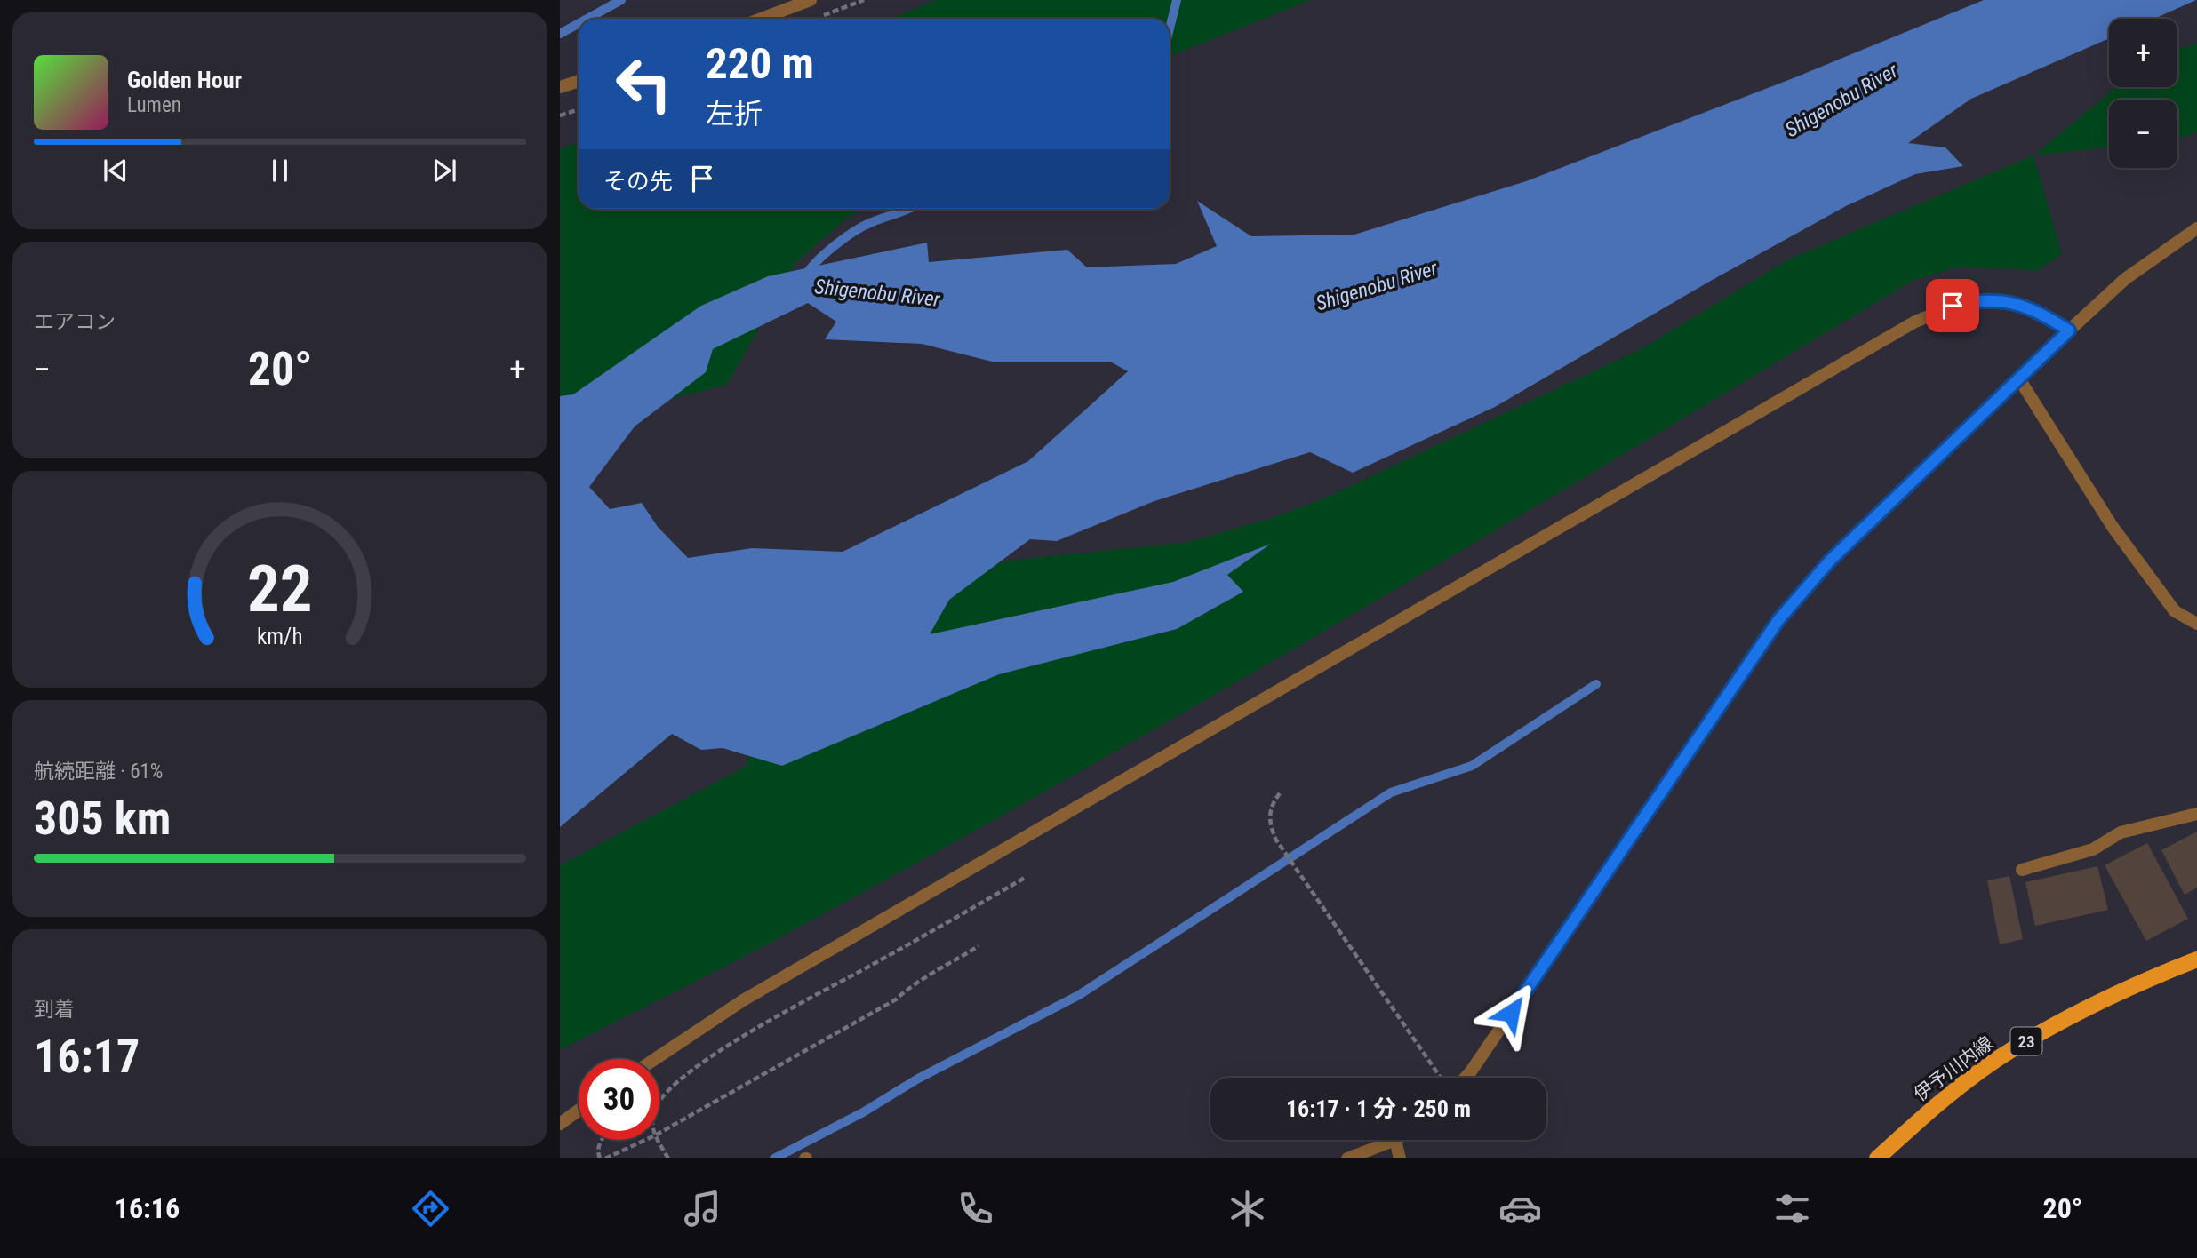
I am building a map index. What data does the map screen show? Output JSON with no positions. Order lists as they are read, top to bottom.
{
  "streets": {
    "main road": ["23", "伊予川内線"]
  },
  "water": ["Shigenobu River"],
  "page": {
    "map_buttons": ["+", "−"],
    "turn": ["220 m", "左折"],
    "song": ["Golden Hour", "Lumen"],
    "then": "その先",
    "tile": [
      "エアコン",
      ["航続距離 · 61%", "305 km"],
      ["到着", "16:17"]
    ],
    "heat": ["−", "20°", "+"],
    "limit": "30",
    "trip": "16:17 · 1 分 · 250 m",
    "tabs": ["16:16", "20°"],
    "gauge": ["22", "km/h"]
  }
}
